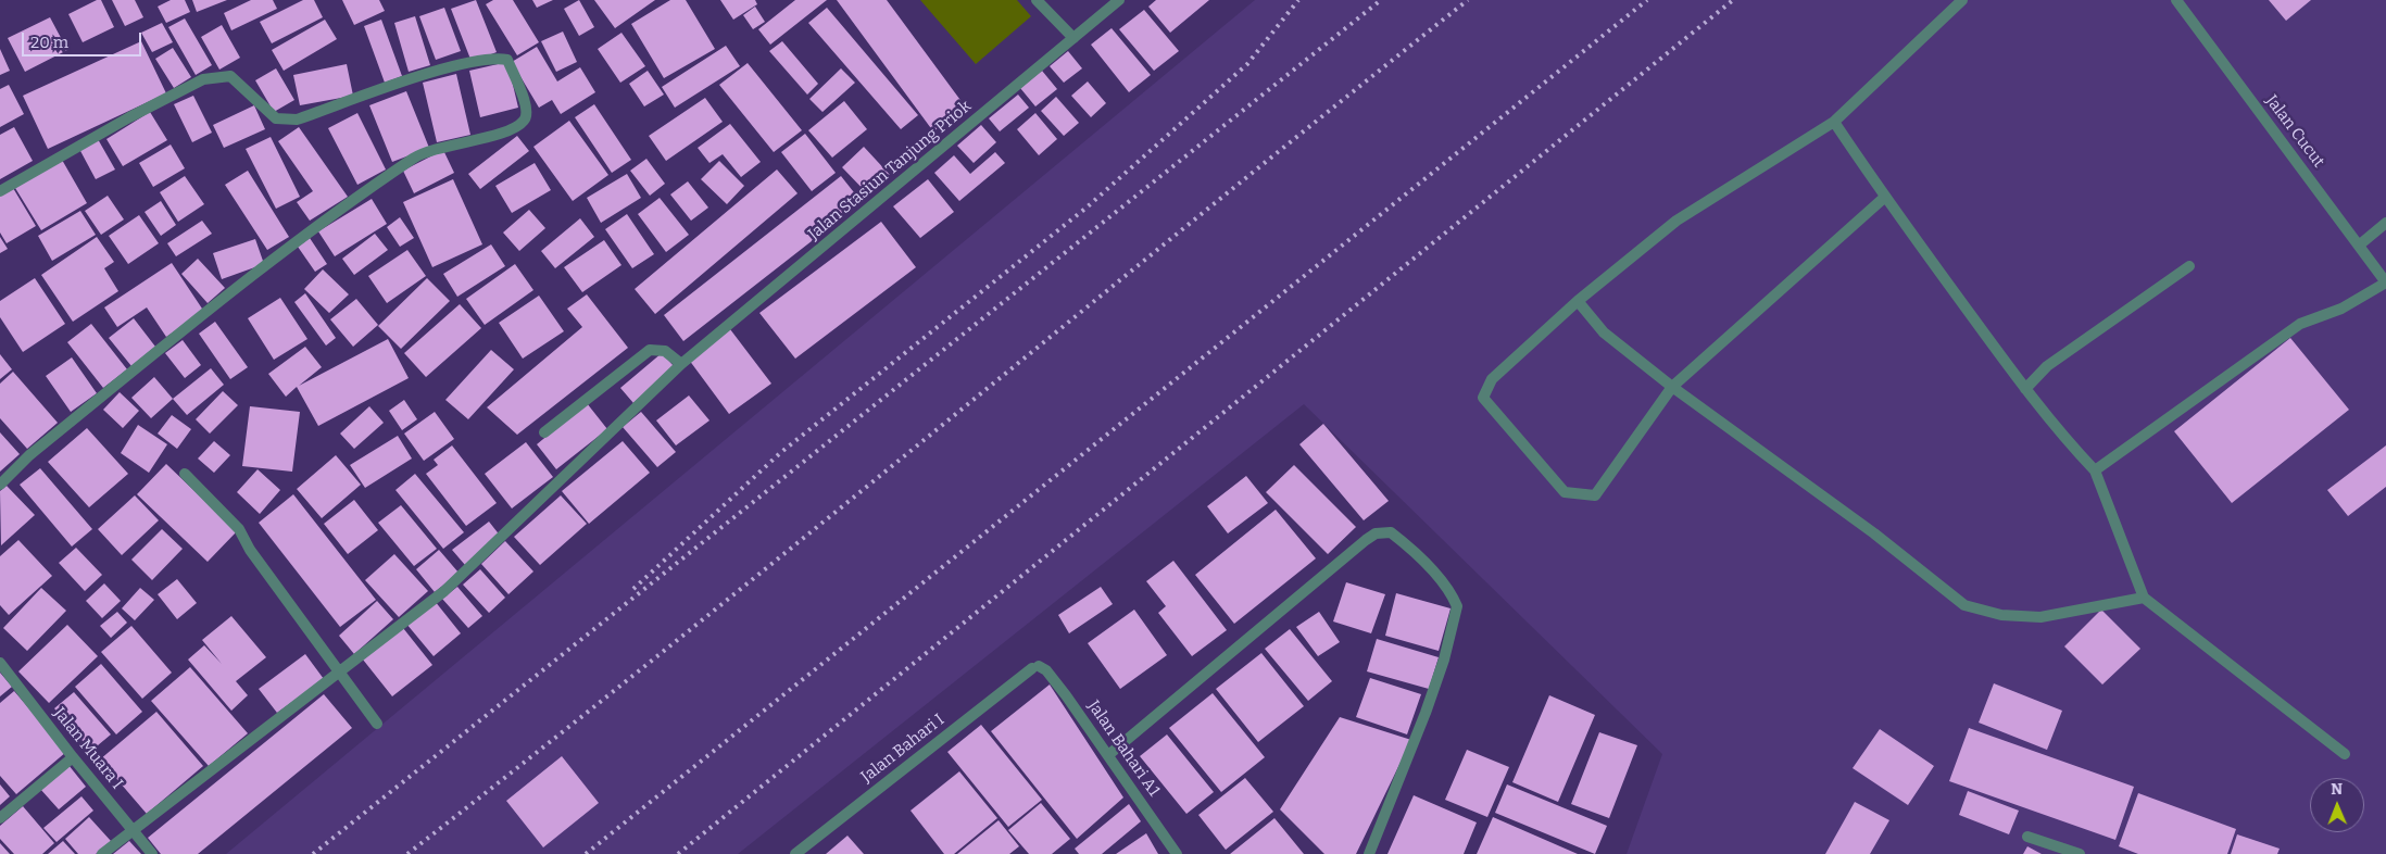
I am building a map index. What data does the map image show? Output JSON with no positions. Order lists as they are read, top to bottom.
{
  "streets": {
    "street": [
      "Jalan Cucut",
      "Jalan Stasiun Tanjung Priok",
      "Jalan Muara I",
      "Jalan Bahari I",
      "Jalan Bahari A1"
    ]
  },
  "crossings": [
    ["Jalan Stasiun Tanjung Priok", "Jalan Muara I"],
    ["Jalan Bahari I", "Jalan Bahari A1"]
  ],
  "scale_bar": "20 m",
  "north": "top"
}
